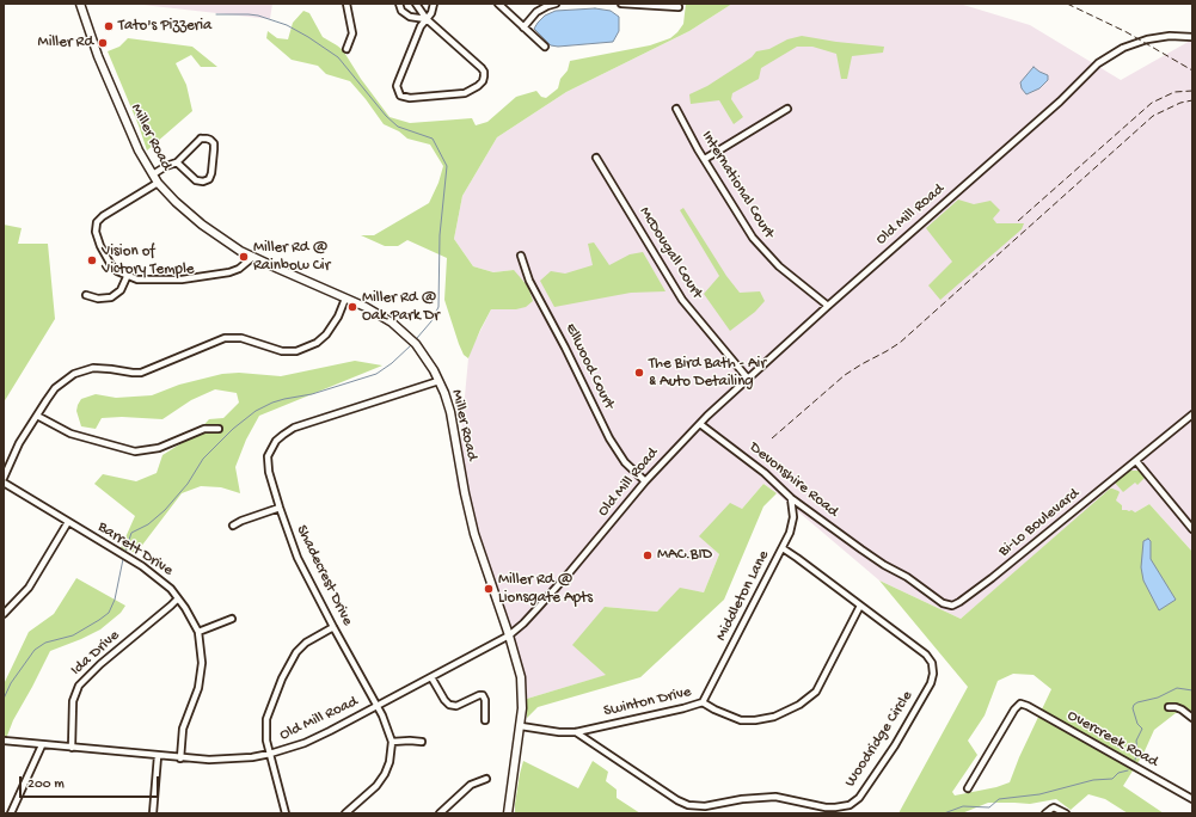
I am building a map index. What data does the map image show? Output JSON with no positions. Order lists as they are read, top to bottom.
{
  "streets": {
    "street": [
      "Miller Road",
      "International Court",
      "Old Mill Road",
      "McDougall Court",
      "Ellwood Court",
      "Devonshire Road",
      "Bi-Lo Boulevard",
      "Barrett Drive",
      "Shadecrest Drive",
      "Middleton Lane",
      "Ida Drive",
      "Swinton Drive",
      "Woodridge Circle",
      "Overcreek Road"
    ]
  },
  "crossings": [
    ["Miller Road", "Old Mill Road"],
    ["Miller Road", "Shadecrest Drive"],
    ["Miller Road", "Swinton Drive"],
    ["International Court", "Old Mill Road"],
    ["Old Mill Road", "McDougall Court"],
    ["Old Mill Road", "Ellwood Court"],
    ["Old Mill Road", "Devonshire Road"],
    ["Old Mill Road", "Barrett Drive"],
    ["Old Mill Road", "Shadecrest Drive"],
    ["Old Mill Road", "Ida Drive"],
    ["Devonshire Road", "Bi-Lo Boulevard"],
    ["Devonshire Road", "Middleton Lane"],
    ["Barrett Drive", "Ida Drive"],
    ["Middleton Lane", "Swinton Drive"],
    ["Middleton Lane", "Woodridge Circle"],
    ["Swinton Drive", "Woodridge Circle"]
  ],
  "places": [
    "Tato's Pizzeria",
    "Miller Rd",
    "Miller Rd @ Rainbow Cir",
    "Vision of Victory Temple",
    "Miller Rd @ Oak Park Dr",
    "The Bird Bath - Air & Auto Detailing",
    "MAC.BID",
    "Miller Rd @ Lionsgate Apts"
  ],
  "scale_bar": "200 m"
}
